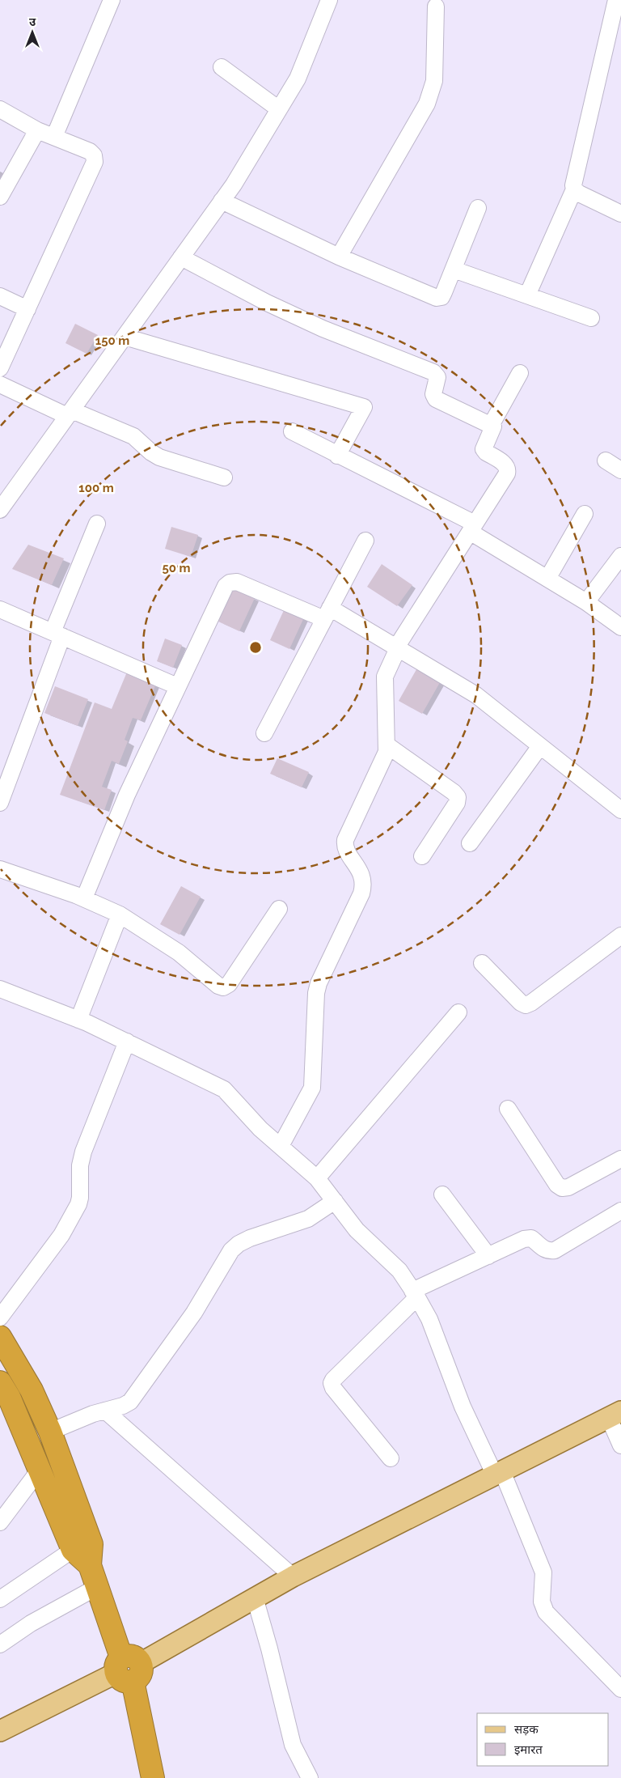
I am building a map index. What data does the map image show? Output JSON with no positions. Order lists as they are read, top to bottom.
{
  "legend": ["सड़क", "इमारत"],
  "north": "top",
  "rings": ["150 m", "100 m", "50 m"]
}
